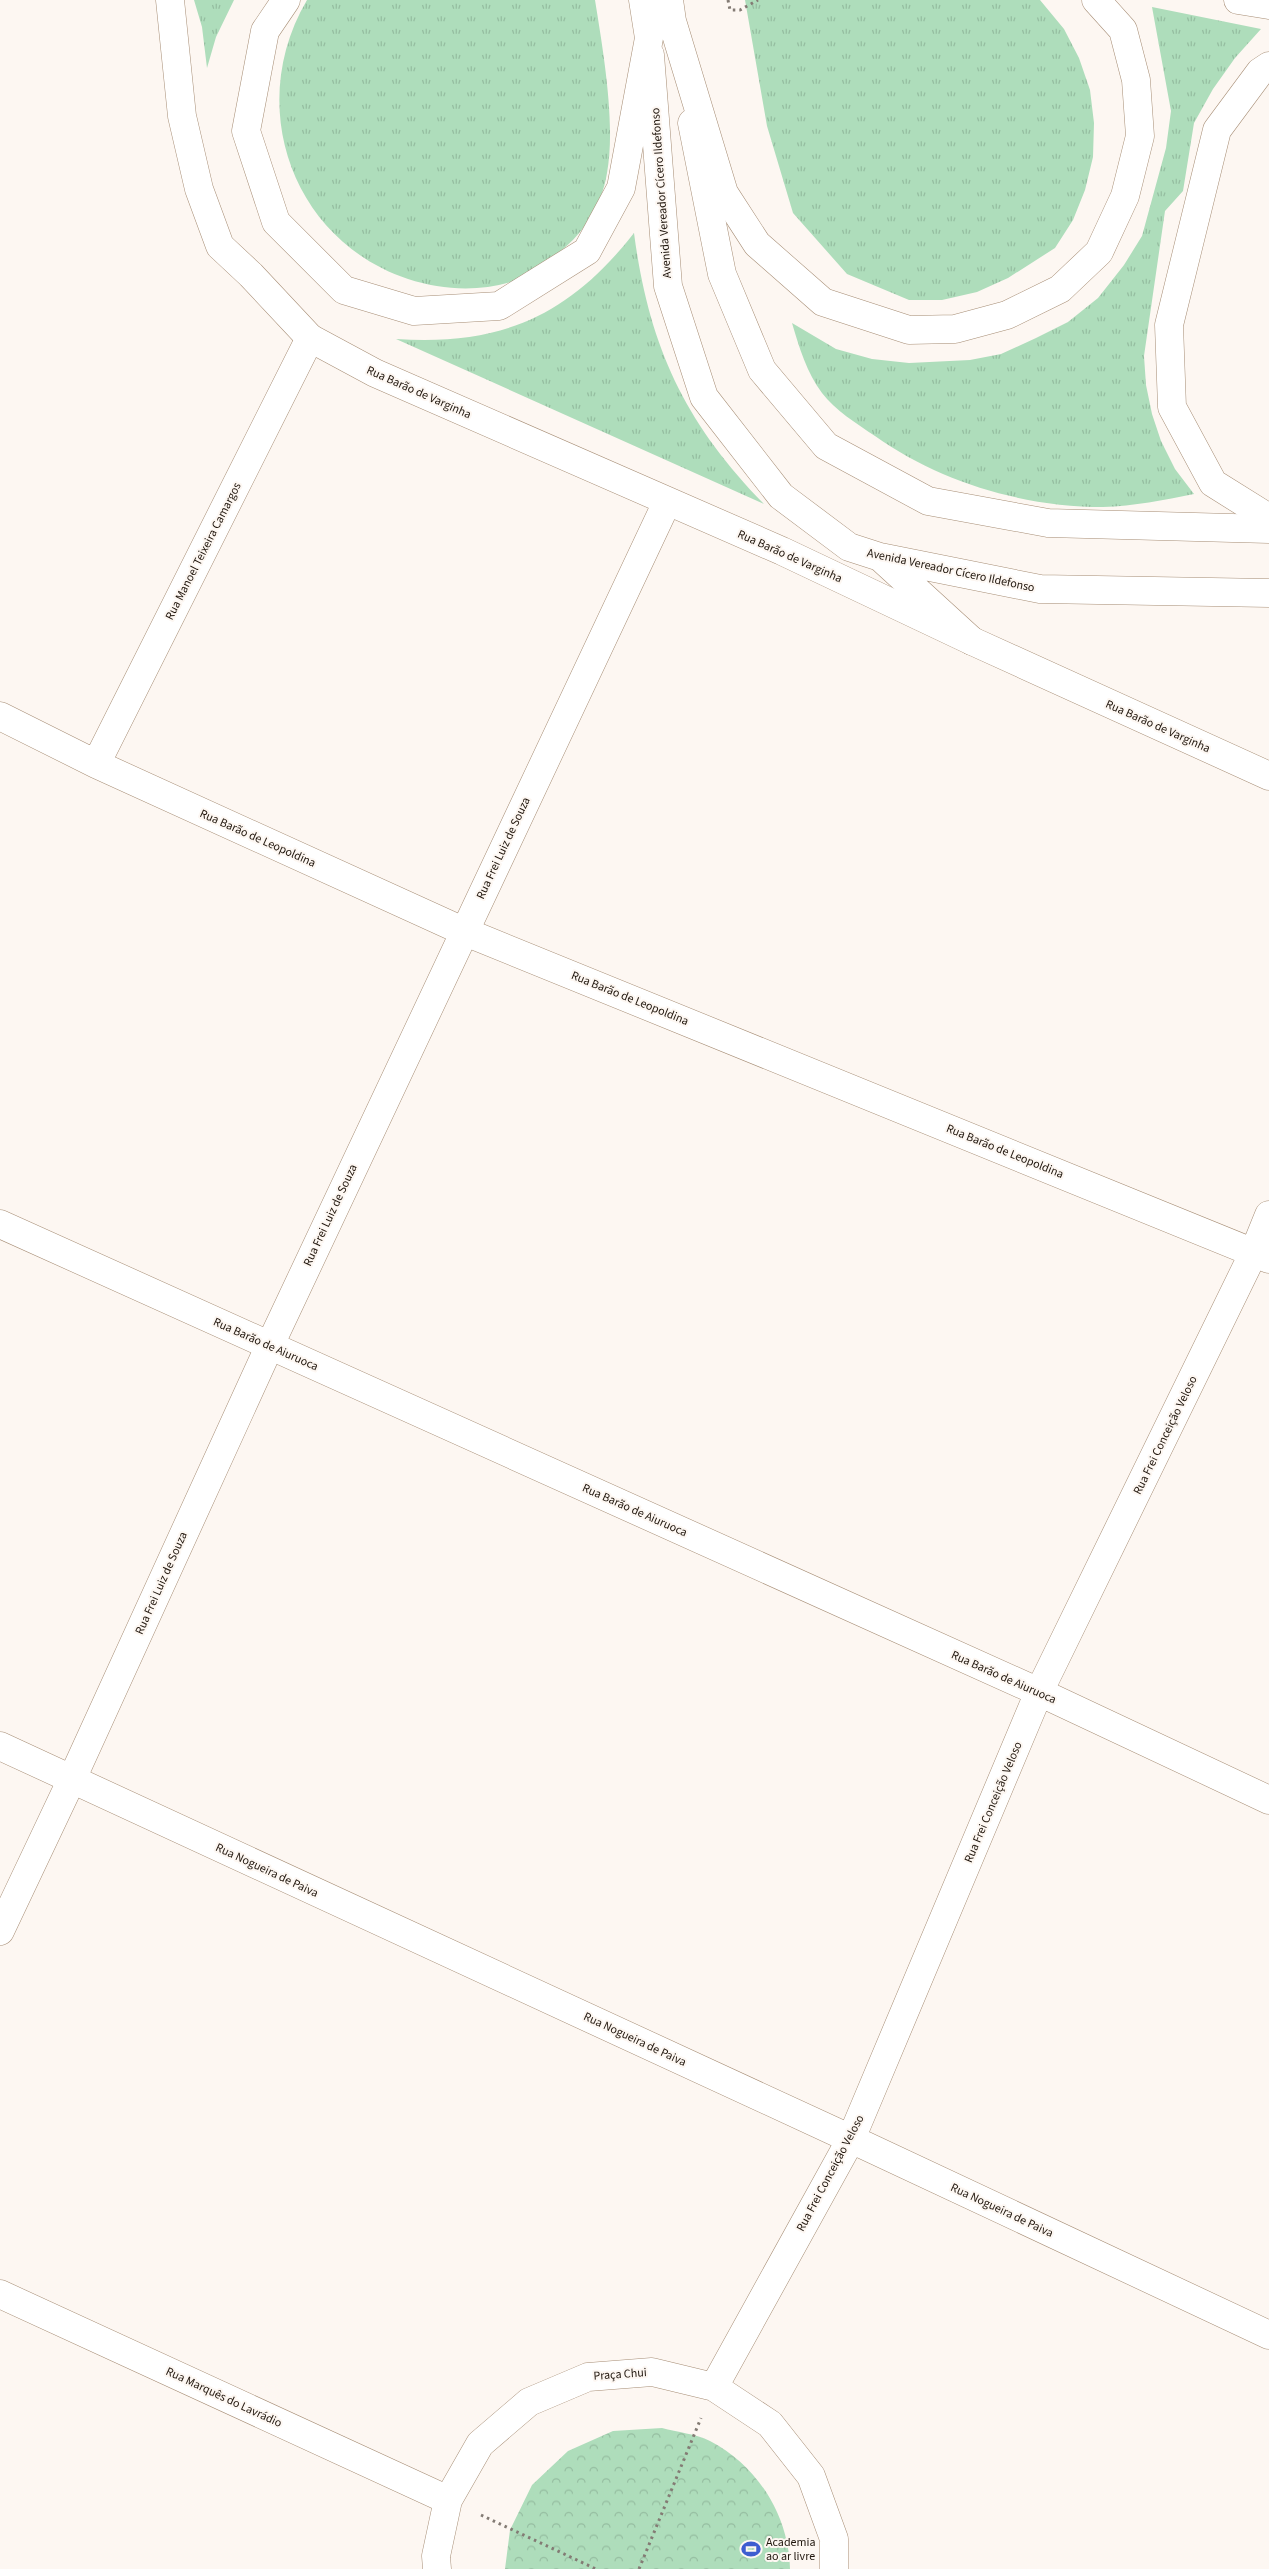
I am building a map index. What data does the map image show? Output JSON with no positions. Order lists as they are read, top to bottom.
{
  "streets": {
    "main road": [
      "Avenida Vereador Cícero Ildefonso",
      "Rua Barão de Varginha",
      "Rua Manoel Teixeira Camargos",
      "Rua Barão de Leopoldina",
      "Rua Frei Luiz de Souza",
      "Rua Barão de Aiuruoca",
      "Rua Frei Conceição Veloso",
      "Rua Nogueira de Paiva",
      "Praça Chui",
      "Rua Marquês do Lavrádio"
    ]
  },
  "crossings": [
    ["Rua Barão de Varginha", "Rua Manoel Teixeira Camargos"],
    ["Rua Barão de Varginha", "Rua Frei Luiz de Souza"],
    ["Rua Manoel Teixeira Camargos", "Rua Barão de Leopoldina"],
    ["Rua Barão de Leopoldina", "Rua Frei Luiz de Souza"],
    ["Rua Barão de Leopoldina", "Rua Frei Conceição Veloso"],
    ["Rua Frei Luiz de Souza", "Rua Barão de Aiuruoca"],
    ["Rua Frei Luiz de Souza", "Rua Nogueira de Paiva"],
    ["Rua Barão de Aiuruoca", "Rua Frei Conceição Veloso"],
    ["Rua Frei Conceição Veloso", "Rua Nogueira de Paiva"],
    ["Rua Frei Conceição Veloso", "Praça Chui"],
    ["Praça Chui", "Rua Marquês do Lavrádio"]
  ],
  "places": {
    "sports": ["Academia ao ar livre"]
  }
}
